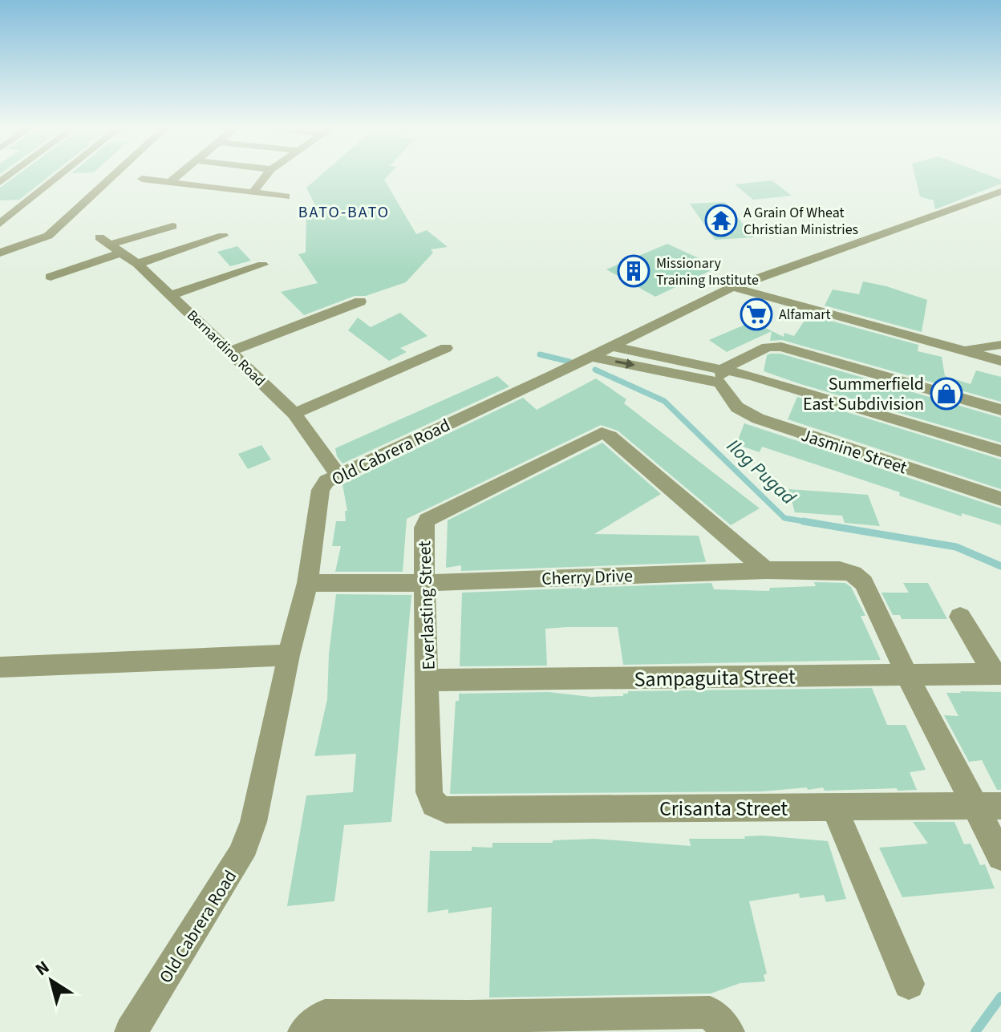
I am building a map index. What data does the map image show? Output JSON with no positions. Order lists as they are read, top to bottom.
{
  "streets": {
    "street": [
      "Bernardino Road",
      "Jasmine Street",
      "Old Cabrera Road",
      "Cherry Drive",
      "Everlasting Street",
      "Sampaguita Street",
      "Crisanta Street"
    ]
  },
  "crossings": [
    ["Bernardino Road", "Old Cabrera Road"],
    ["Old Cabrera Road", "Cherry Drive"],
    ["Cherry Drive", "Everlasting Street"],
    ["Cherry Drive", "Sampaguita Street"],
    ["Everlasting Street", "Sampaguita Street"],
    ["Everlasting Street", "Crisanta Street"]
  ],
  "districts": ["BATO-BATO"],
  "water": ["Ilog Pugad"],
  "places": {
    "temple": ["A Grain Of Wheat Christian Ministries"],
    "building": ["Missionary Training Institute"],
    "supermarket": ["Alfamart"],
    "shop": ["Summerfield East Subdivision"]
  },
  "north": "top left"
}
